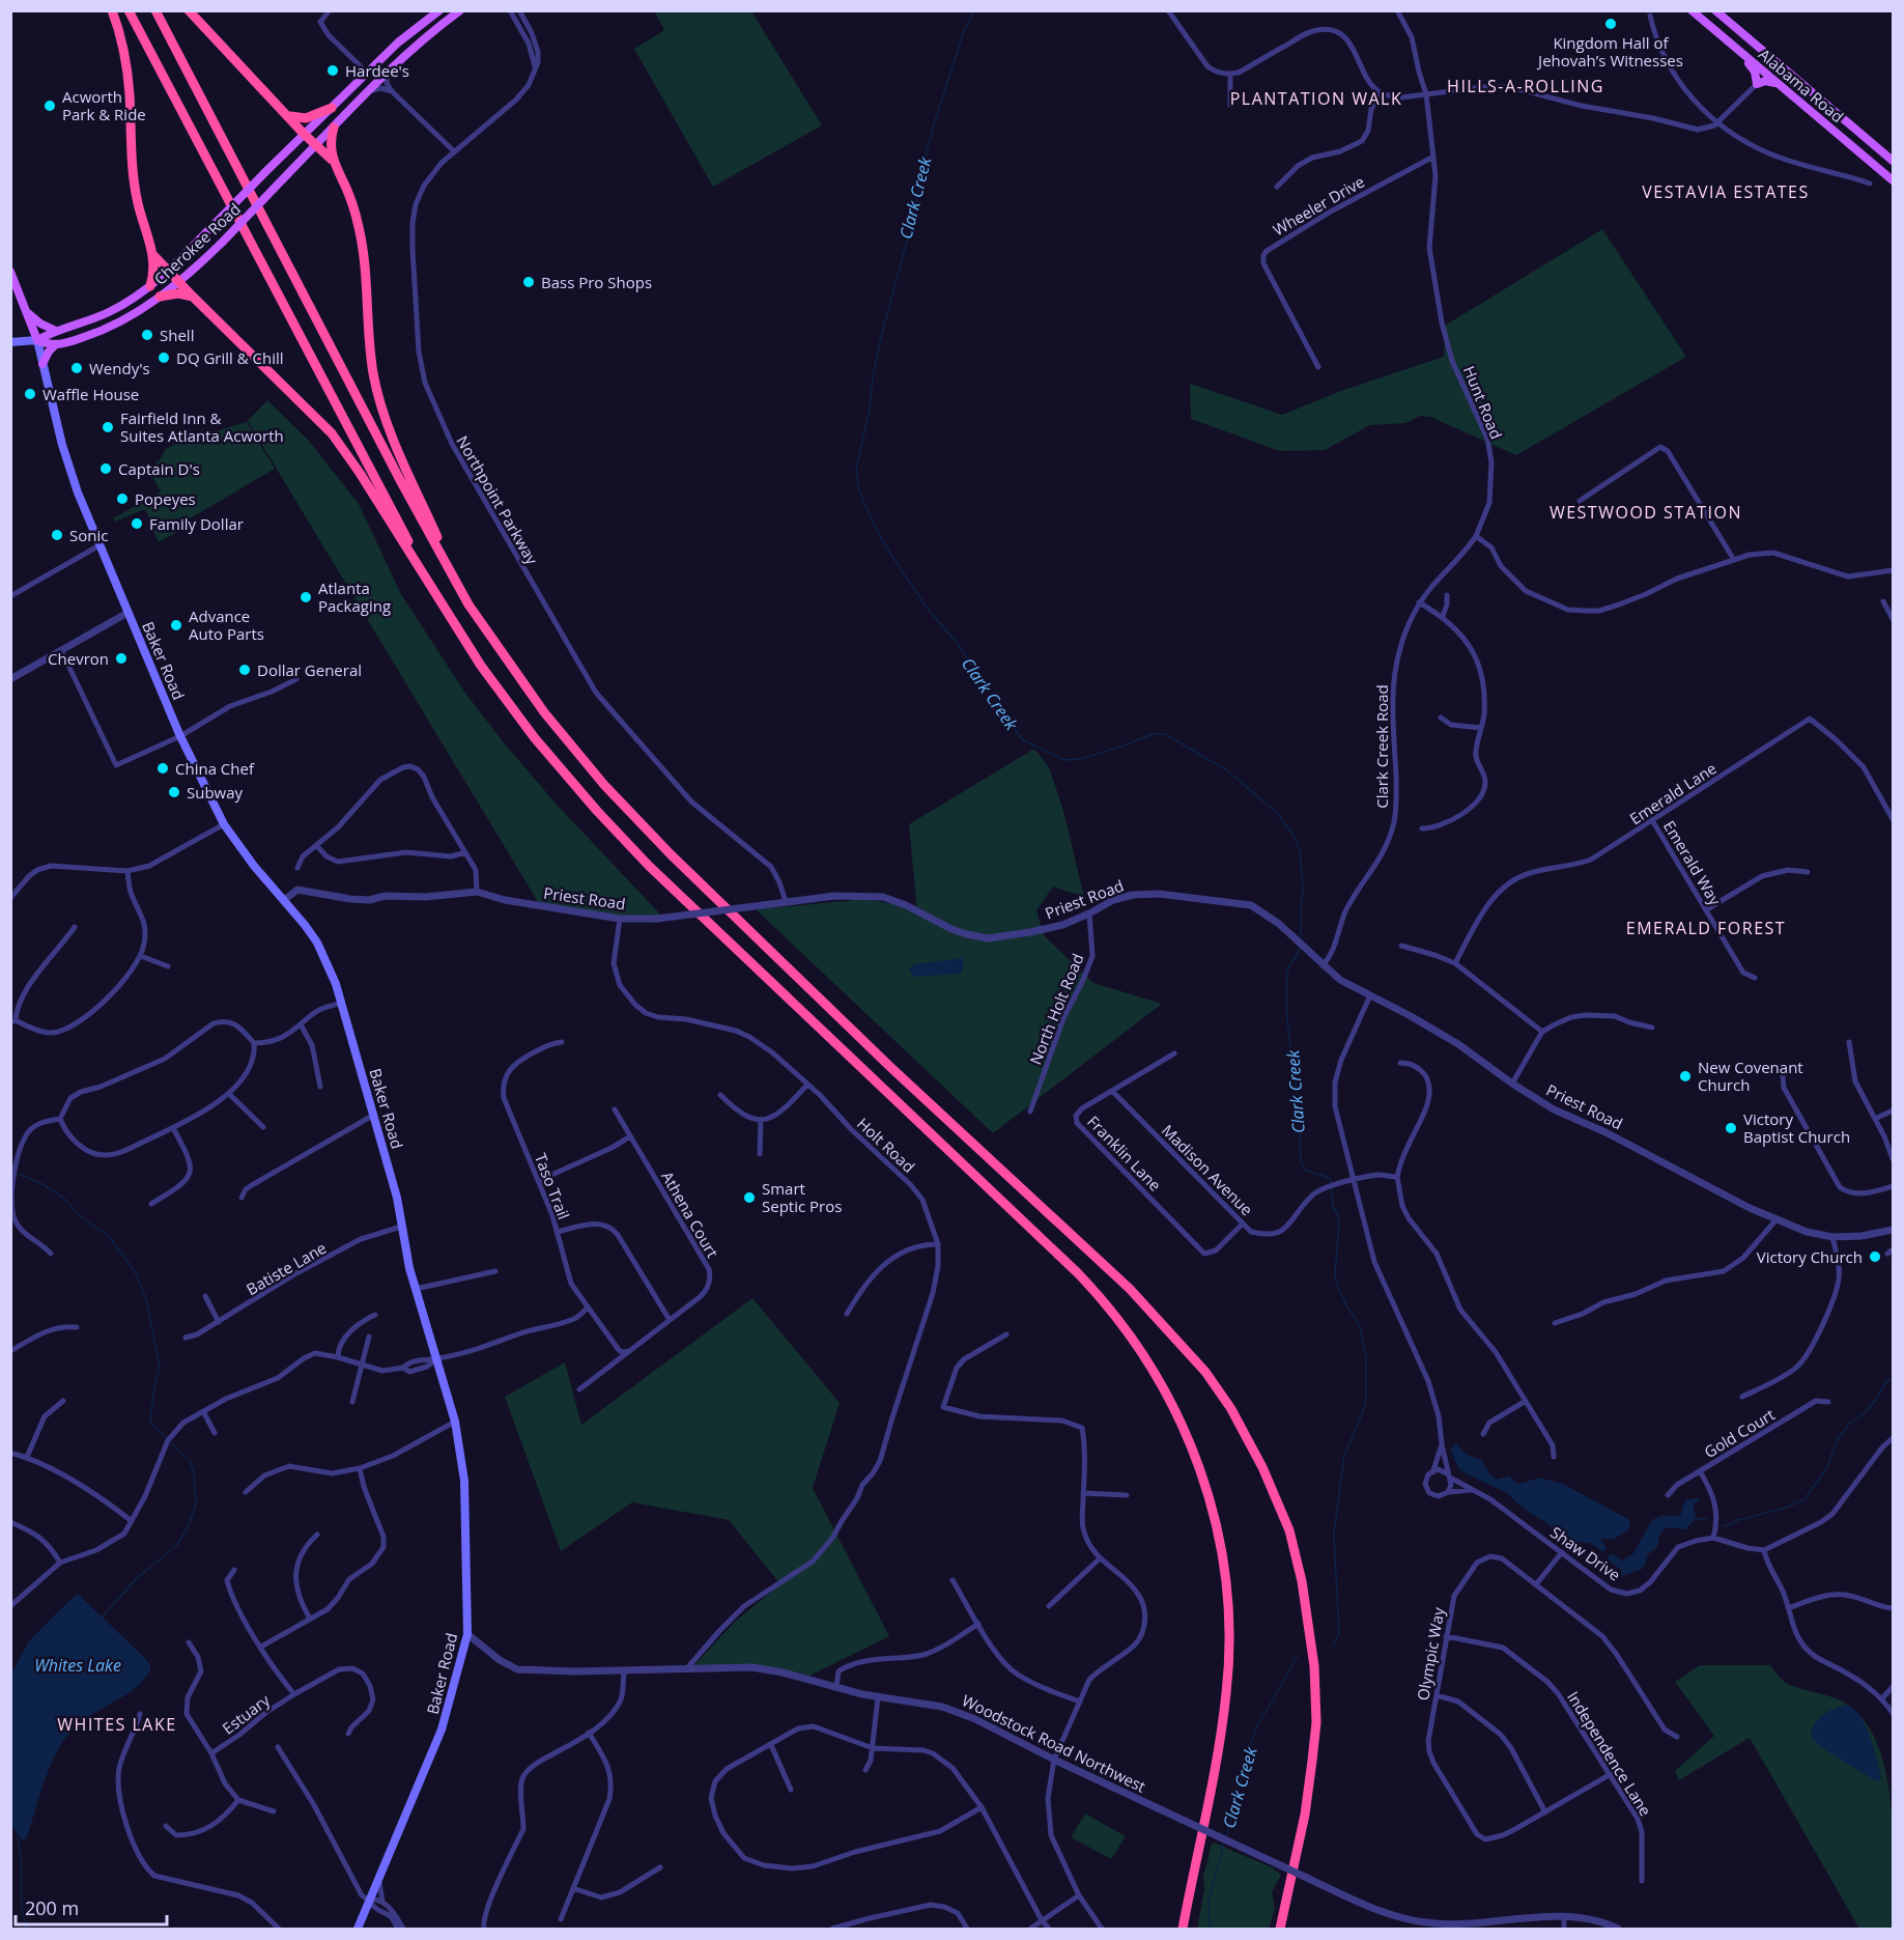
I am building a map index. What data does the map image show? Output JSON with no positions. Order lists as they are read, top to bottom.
{
  "streets": {
    "main road": ["Alabama Road", "Cherokee Road", "Baker Road"],
    "street": [
      "Wheeler Drive",
      "Hunt Road",
      "Northpoint Parkway",
      "Clark Creek Road",
      "Emerald Lane",
      "Emerald Way",
      "Priest Road",
      "North Holt Road",
      "Holt Road",
      "Franklin Lane",
      "Madison Avenue",
      "Taso Trail",
      "Athena Court",
      "Batiste Lane",
      "Gold Court",
      "Shaw Drive",
      "Olympic Way",
      "Estuary",
      "Woodstock Road Northwest",
      "Independence Lane"
    ]
  },
  "crossings": [
    ["Wheeler Drive", "Hunt Road"],
    ["Cherokee Road", "Baker Road"],
    ["Hunt Road", "Clark Creek Road"],
    ["Northpoint Parkway", "Priest Road"],
    ["Baker Road", "Priest Road"],
    ["Baker Road", "Batiste Lane"],
    ["Baker Road", "Woodstock Road Northwest"],
    ["Clark Creek Road", "Priest Road"],
    ["Emerald Lane", "Emerald Way"],
    ["Priest Road", "North Holt Road"],
    ["Priest Road", "Holt Road"],
    ["Holt Road", "Woodstock Road Northwest"],
    ["Franklin Lane", "Madison Avenue"],
    ["Taso Trail", "Athena Court"],
    ["Olympic Way", "Independence Lane"]
  ],
  "districts": [
    "HILLS-A-ROLLING",
    "PLANTATION WALK",
    "VESTAVIA ESTATES",
    "WESTWOOD STATION",
    "EMERALD FOREST",
    "WHITES LAKE"
  ],
  "water": ["Clark Creek", "Whites Lake"],
  "places": [
    "Kingdom Hall of Jehovah’s Witnesses",
    "Hardee's",
    "Acworth Park & Ride",
    "Bass Pro Shops",
    "Shell",
    "DQ Grill & Chill",
    "Wendy's",
    "Waffle House",
    "Fairfield Inn & Suites Atlanta Acworth",
    "Captain D's",
    "Popeyes",
    "Family Dollar",
    "Sonic",
    "Atlanta Packaging",
    "Advance Auto Parts",
    "Chevron",
    "Dollar General",
    "China Chef",
    "Subway",
    "New Covenant Church",
    "Victory Baptist Church",
    "Smart Septic Pros",
    "Victory Church"
  ],
  "scale_bar": "200 m"
}
